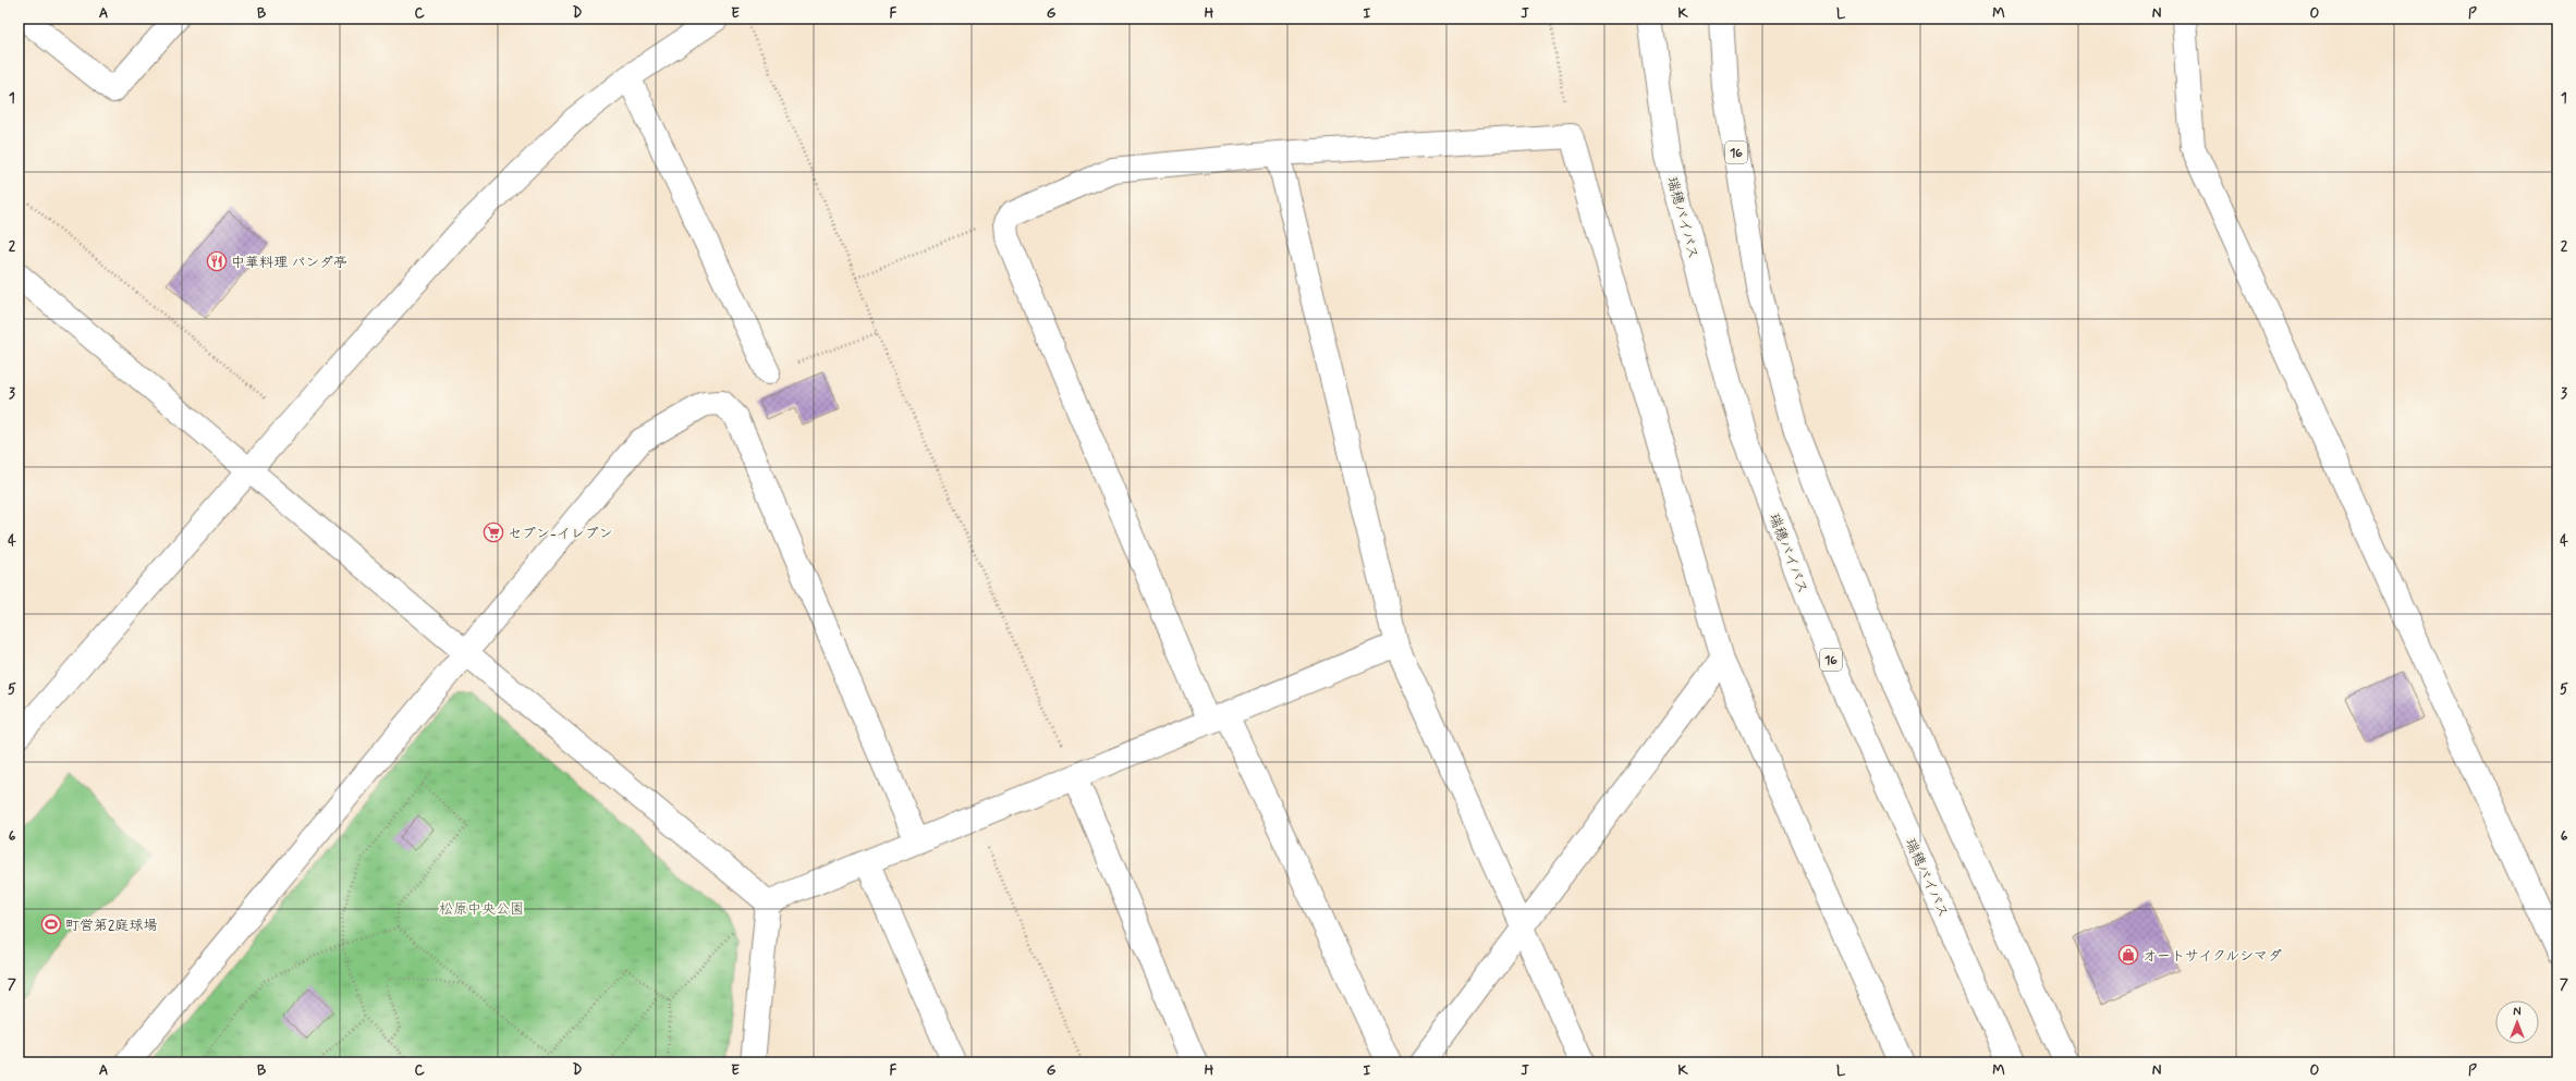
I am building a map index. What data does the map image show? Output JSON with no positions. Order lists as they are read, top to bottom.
{
  "streets": {
    "main road": ["16", "瑞穂バイパス"]
  },
  "parks": ["松原中央公園"],
  "places": {
    "restaurant": ["中華料理 パンダ亭"],
    "supermarket": ["セブン-イレブン"],
    "sports": ["町営第2庭球場"],
    "shop": ["オートサイクルシマダ"]
  },
  "north": "top",
  "grid": {
    "columns": [
      "A",
      "B",
      "C",
      "D",
      "E",
      "F",
      "G",
      "H",
      "I",
      "J",
      "K",
      "L",
      "M",
      "N",
      "O",
      "P"
    ],
    "rows": [
      "1",
      "2",
      "3",
      "4",
      "5",
      "6",
      "7"
    ]
  }
}
